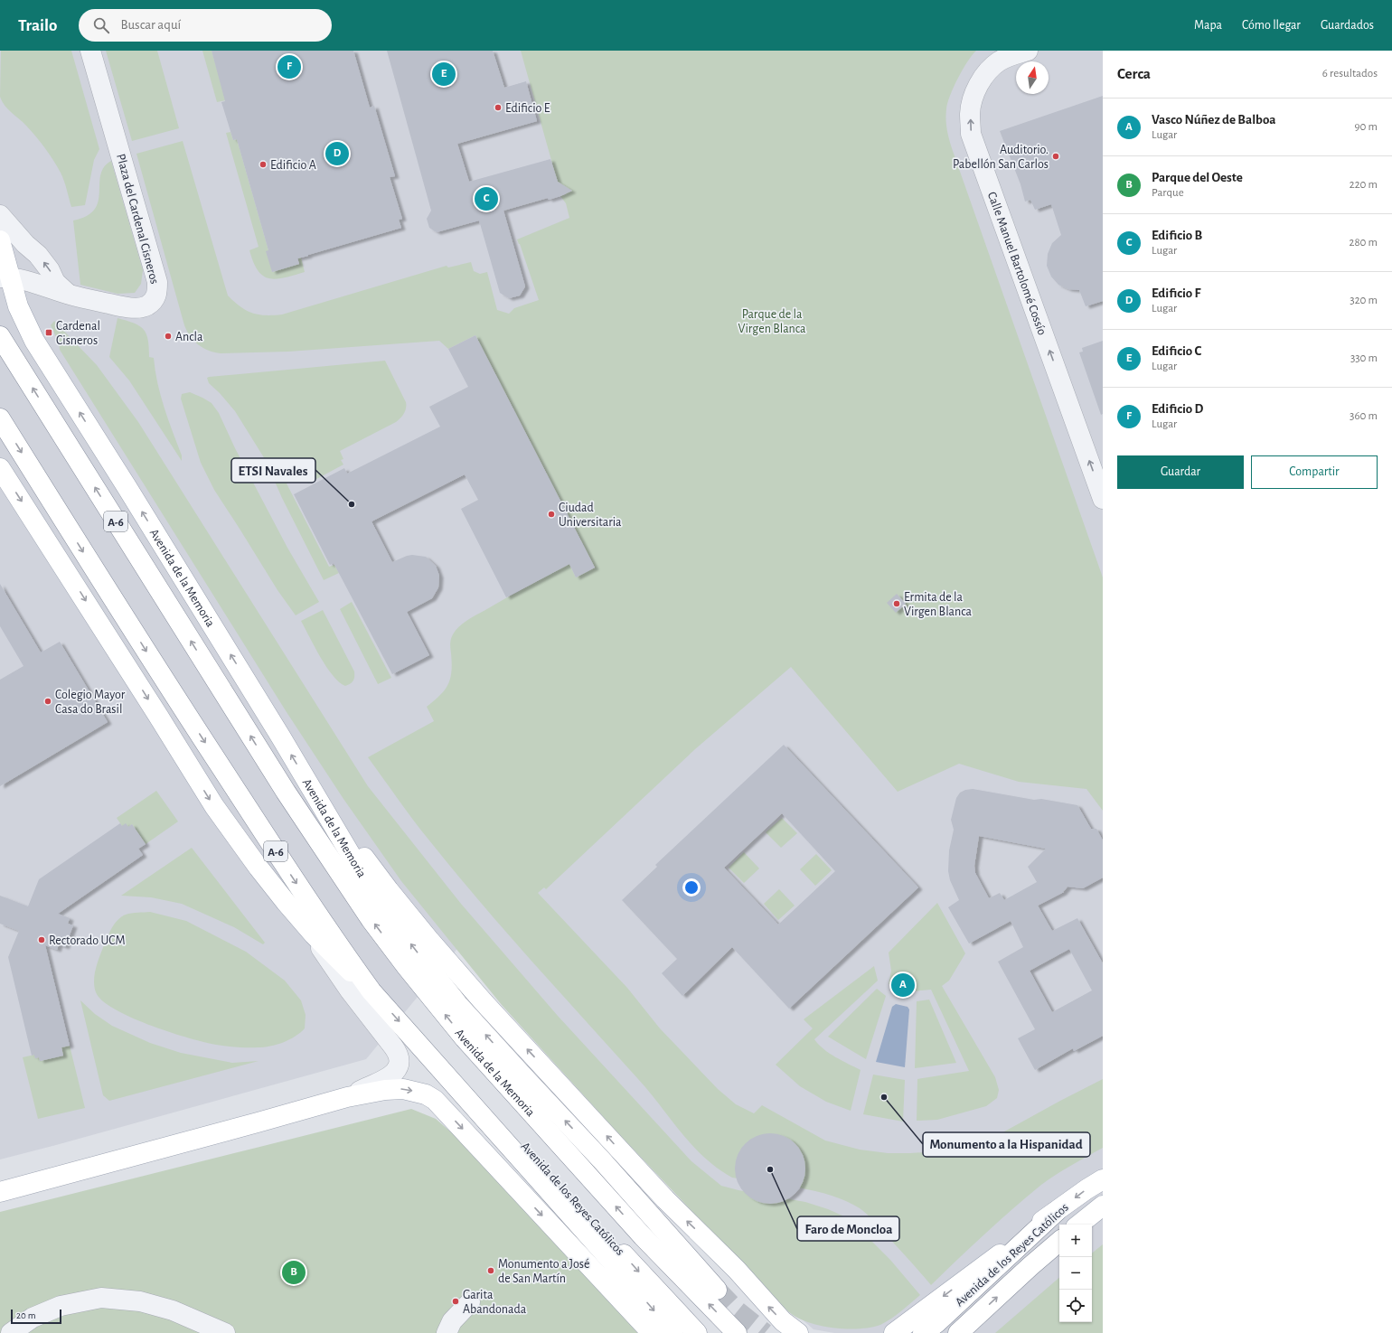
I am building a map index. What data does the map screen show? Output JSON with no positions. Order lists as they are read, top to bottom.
{
  "streets": {
    "main road": ["A-6", "Avenida de la Memoria", "Avenida de los Reyes Católicos"],
    "street": ["Plaza del Cardenal Cisneros", "Calle Manuel Bartolomé Cossío"]
  },
  "crossings": [
    ["Plaza del Cardenal Cisneros", "Avenida de la Memoria"],
    ["A-6", "Avenida de los Reyes Católicos"]
  ],
  "one_way": ["Calle Manuel Bartolomé Cossío"],
  "parks": ["Parque de la Virgen Blanca"],
  "places": {
    "other": [
      "Edificio E",
      "Auditorio. Pabellón San Carlos",
      "Edificio A",
      "Ancla",
      "ETSI Navales",
      "Ciudad Universitaria",
      "Ermita de la Virgen Blanca",
      "Colegio Mayor Casa do Brasil",
      "Rectorado UCM",
      "Monumento a la Hispanidad",
      "Faro de Moncloa",
      "Monumento a José de San Martín",
      "Garita Abandonada"
    ],
    "transit": ["Cardenal Cisneros"]
  },
  "scale_bar": "20 m",
  "north": "top",
  "page": {
    "header": "Trailo",
    "search": "Buscar aquí",
    "nav": ["Mapa", "Cómo llegar", "Guardados"],
    "heading": ["Cerca", "6 resultados"],
    "pins": [
      "F",
      "E",
      "D",
      "C",
      "A",
      "B"
    ],
    "list": [
      {
        "mark": "A",
        "name": "Vasco Núñez de Balboa",
        "note": "Lugar",
        "value": "90 m"
      },
      {
        "mark": "B",
        "name": "Parque del Oeste",
        "note": "Parque",
        "value": "220 m"
      },
      {
        "mark": "C",
        "name": "Edificio B",
        "note": "Lugar",
        "value": "280 m"
      },
      {
        "mark": "D",
        "name": "Edificio F",
        "note": "Lugar",
        "value": "320 m"
      },
      {
        "mark": "E",
        "name": "Edificio C",
        "note": "Lugar",
        "value": "330 m"
      },
      {
        "mark": "F",
        "name": "Edificio D",
        "note": "Lugar",
        "value": "360 m"
      }
    ],
    "buttons": ["Guardar", "Compartir"],
    "map_buttons": ["+", "−"],
    "scale": "20 m"
  }
}
